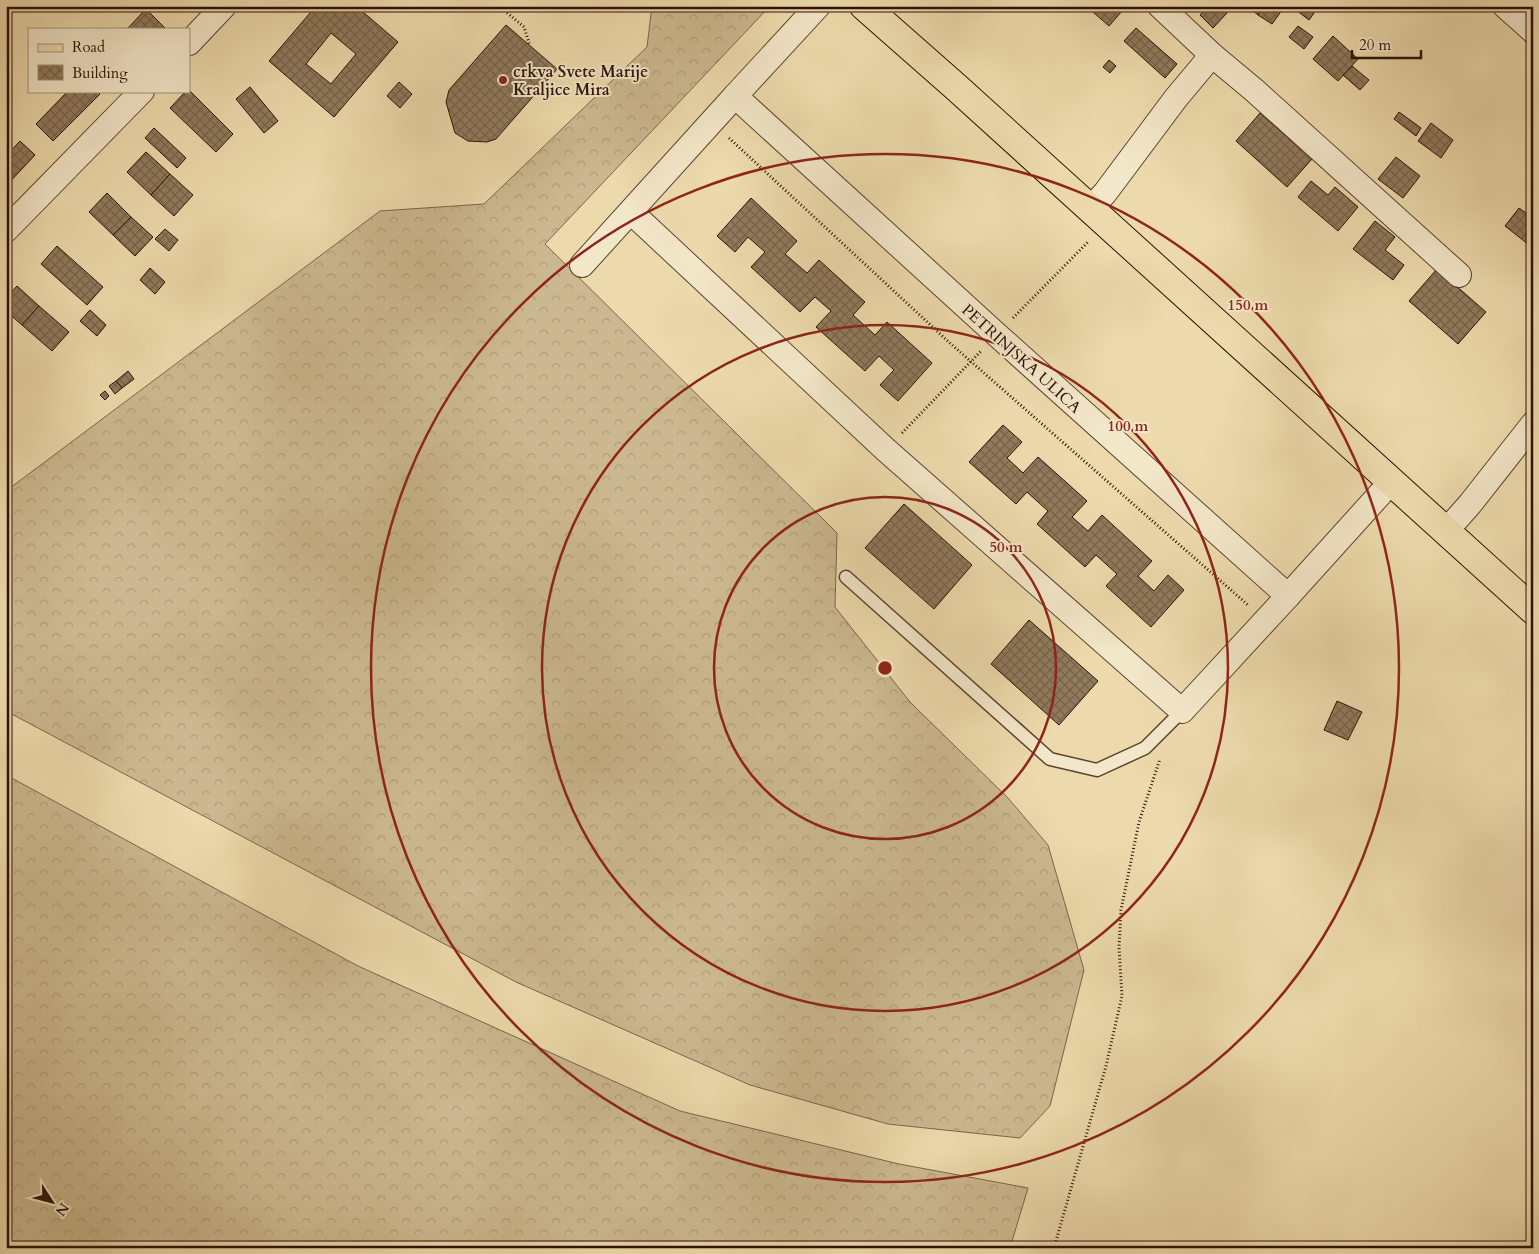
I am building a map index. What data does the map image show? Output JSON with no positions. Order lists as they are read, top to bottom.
{
  "streets": {
    "street": ["PETRINJSKA ULICA"]
  },
  "places": ["crkva Svete Marije Kraljice Mira"],
  "legend": ["Road", "Building"],
  "scale_bar": "20 m",
  "north": "bottom right",
  "rings": ["150 m", "100 m", "50 m"]
}
